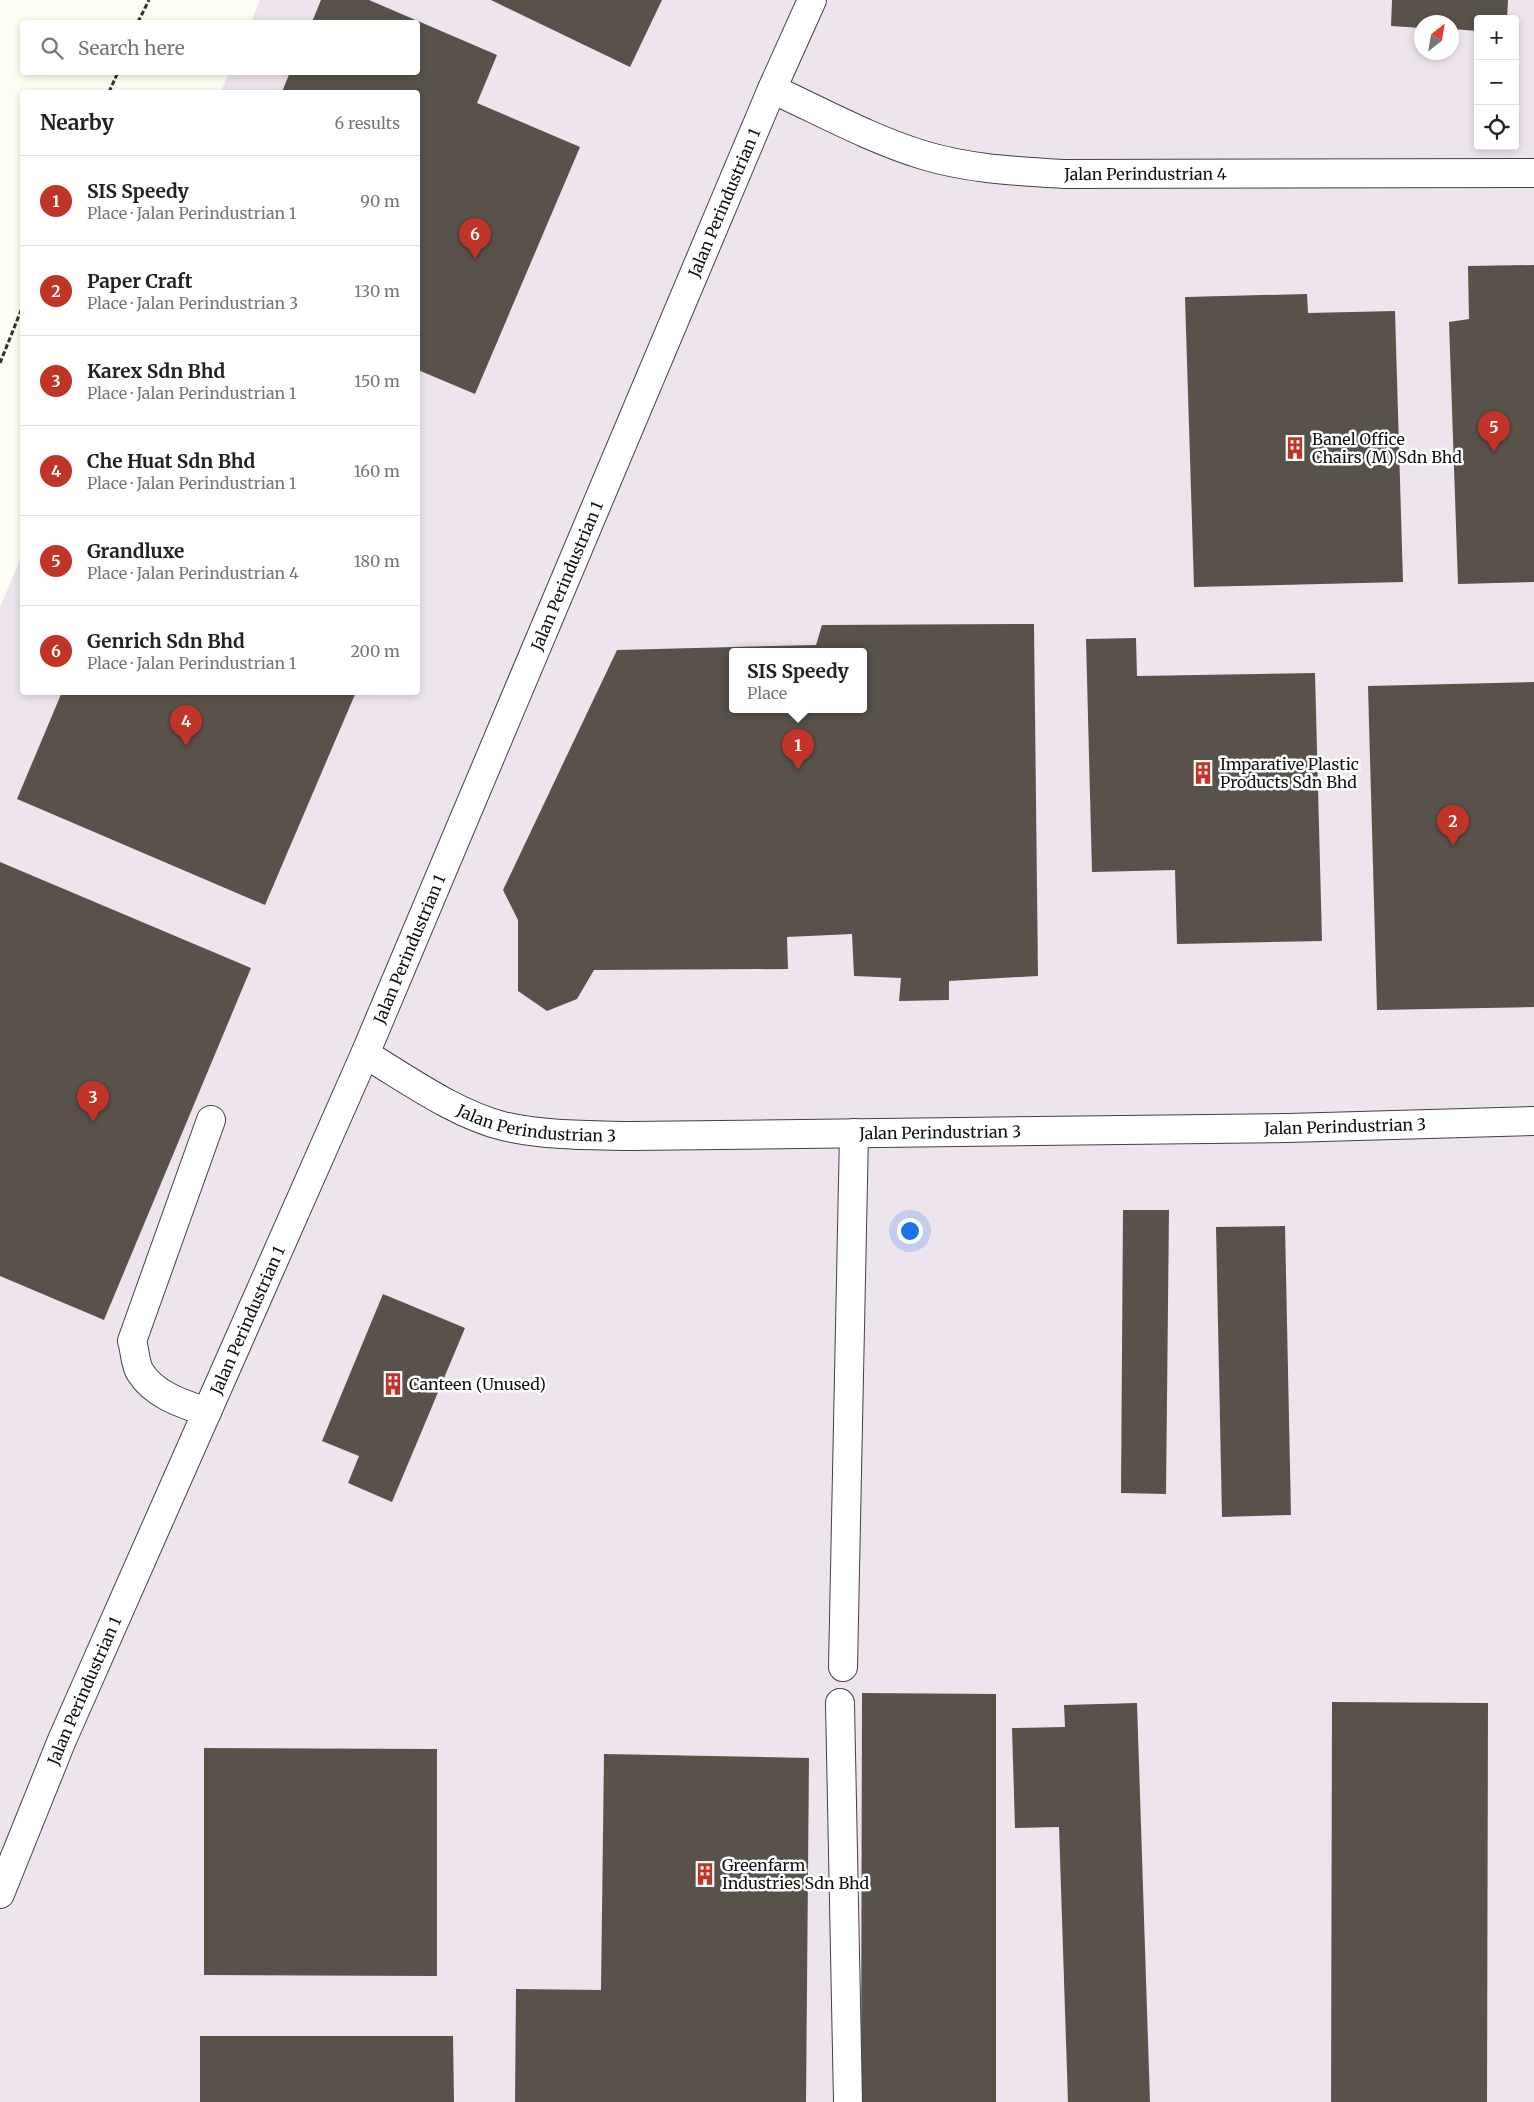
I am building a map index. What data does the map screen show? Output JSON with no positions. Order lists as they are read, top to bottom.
{
  "streets": {
    "street": ["Jalan Perindustrian 4", "Jalan Perindustrian 1", "Jalan Perindustrian 3"]
  },
  "crossings": [
    ["Jalan Perindustrian 4", "Jalan Perindustrian 1"],
    ["Jalan Perindustrian 1", "Jalan Perindustrian 3"]
  ],
  "places": {
    "building": [
      "Banel Office Chairs (M) Sdn Bhd",
      "Imparative Plastic Products Sdn Bhd",
      "Canteen (Unused)",
      "Greenfarm Industries Sdn Bhd"
    ]
  },
  "north": "top right",
  "page": {
    "map_buttons": ["+", "−"],
    "search": "Search here",
    "heading": ["Nearby", "6 results"],
    "list": [
      {
        "mark": "1",
        "name": "SIS Speedy",
        "note": "Place · Jalan Perindustrian 1",
        "value": "90 m"
      },
      {
        "mark": "2",
        "name": "Paper Craft",
        "note": "Place · Jalan Perindustrian 3",
        "value": "130 m"
      },
      {
        "mark": "3",
        "name": "Karex Sdn Bhd",
        "note": "Place · Jalan Perindustrian 1",
        "value": "150 m"
      },
      {
        "mark": "4",
        "name": "Che Huat Sdn Bhd",
        "note": "Place · Jalan Perindustrian 1",
        "value": "160 m"
      },
      {
        "mark": "5",
        "name": "Grandluxe",
        "note": "Place · Jalan Perindustrian 4",
        "value": "180 m"
      },
      {
        "mark": "6",
        "name": "Genrich Sdn Bhd",
        "note": "Place · Jalan Perindustrian 1",
        "value": "200 m"
      }
    ],
    "pins": [
      "6",
      "5",
      "4",
      "1",
      "2",
      "3"
    ],
    "popup": ["SIS Speedy", "Place"]
  }
}
